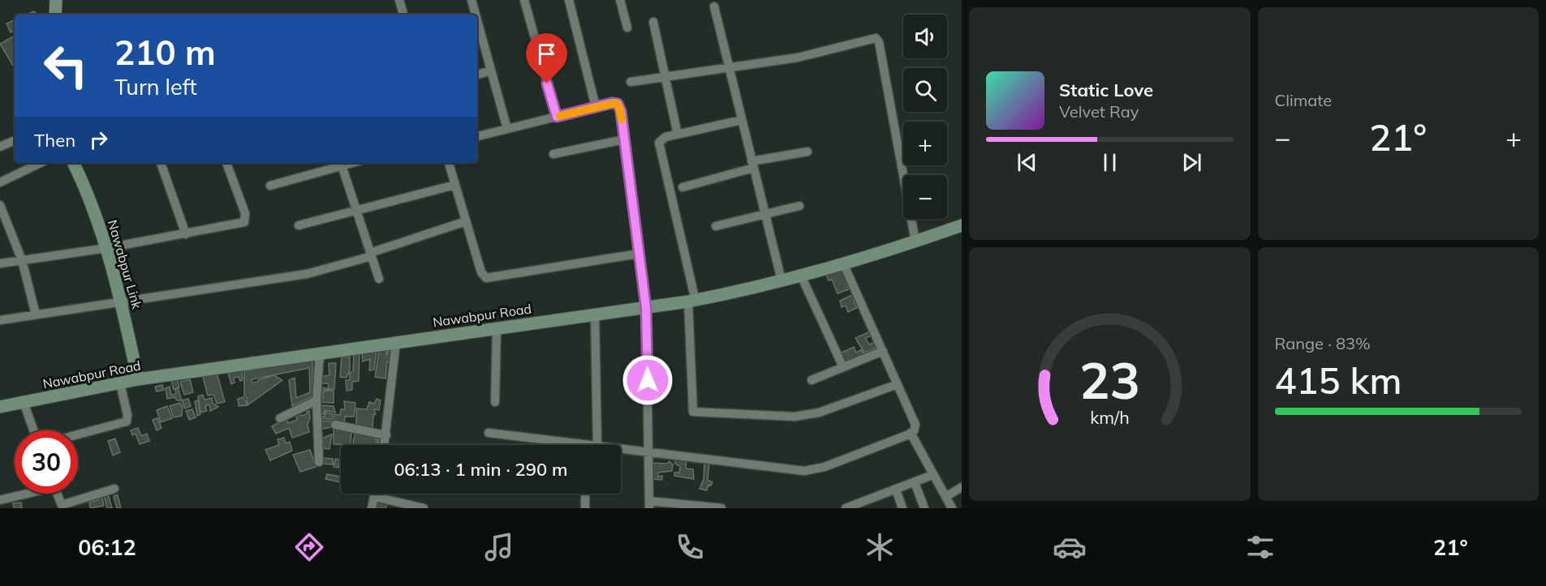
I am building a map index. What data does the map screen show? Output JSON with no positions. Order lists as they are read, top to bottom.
{
  "streets": {
    "street": ["Nawabpur Link", "Nawabpur Road"]
  },
  "crossings": [
    ["Nawabpur Link", "Nawabpur Road"]
  ],
  "page": {
    "tile": [
      "Climate",
      ["Range · 83%", "415 km"]
    ],
    "map_buttons": ["+", "−"],
    "turn": ["210 m", "Turn left"],
    "song": ["Static Love", "Velvet Ray"],
    "then": "Then",
    "heat": ["−", "21°", "+"],
    "limit": "30",
    "trip": "06:13 · 1 min · 290 m",
    "tabs": ["06:12", "21°"],
    "gauge": ["23", "km/h"]
  }
}
